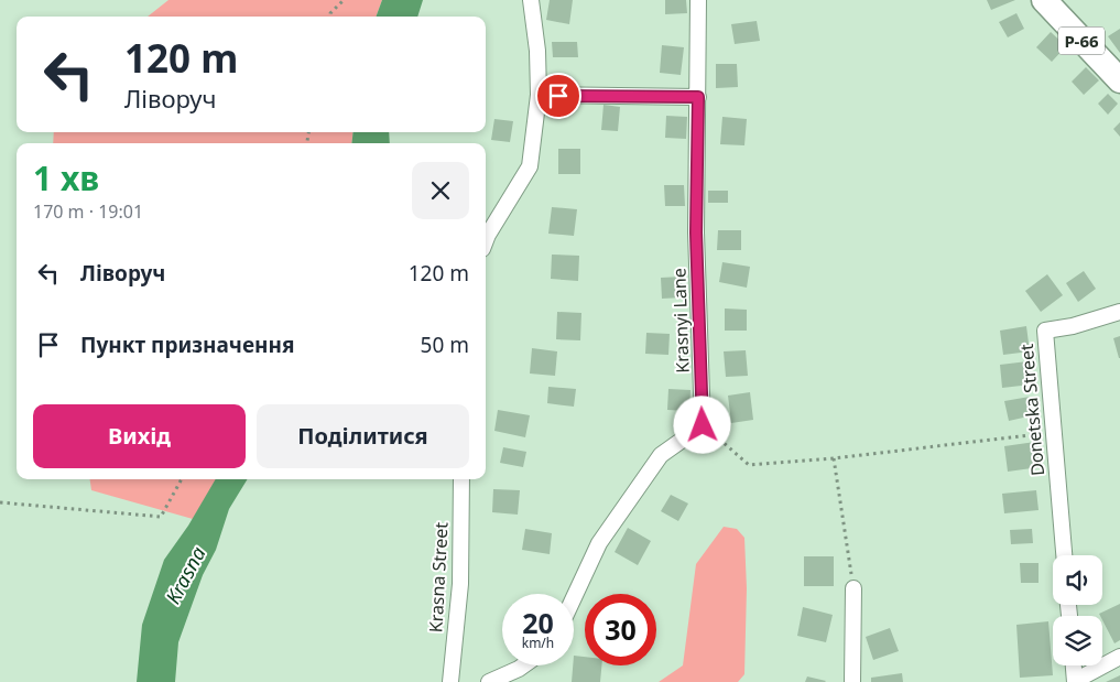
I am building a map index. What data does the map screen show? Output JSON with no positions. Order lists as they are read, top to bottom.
{
  "streets": {
    "main road": ["Р-66"],
    "street": ["Krasnyi Lane", "Donetska Street", "Krasna Street"]
  },
  "water": ["Krasna"],
  "page": {
    "turn": ["120 m", "Ліворуч"],
    "heading": ["1 хв", "170 m · 19:01"],
    "list": [
      {
        "name": "Ліворуч",
        "value": "120 m"
      },
      {
        "name": "Пункт призначення",
        "value": "50 m"
      }
    ],
    "buttons": ["Вихід", "Поділитися"],
    "speed": "20 km/h",
    "limit": "30"
  }
}
